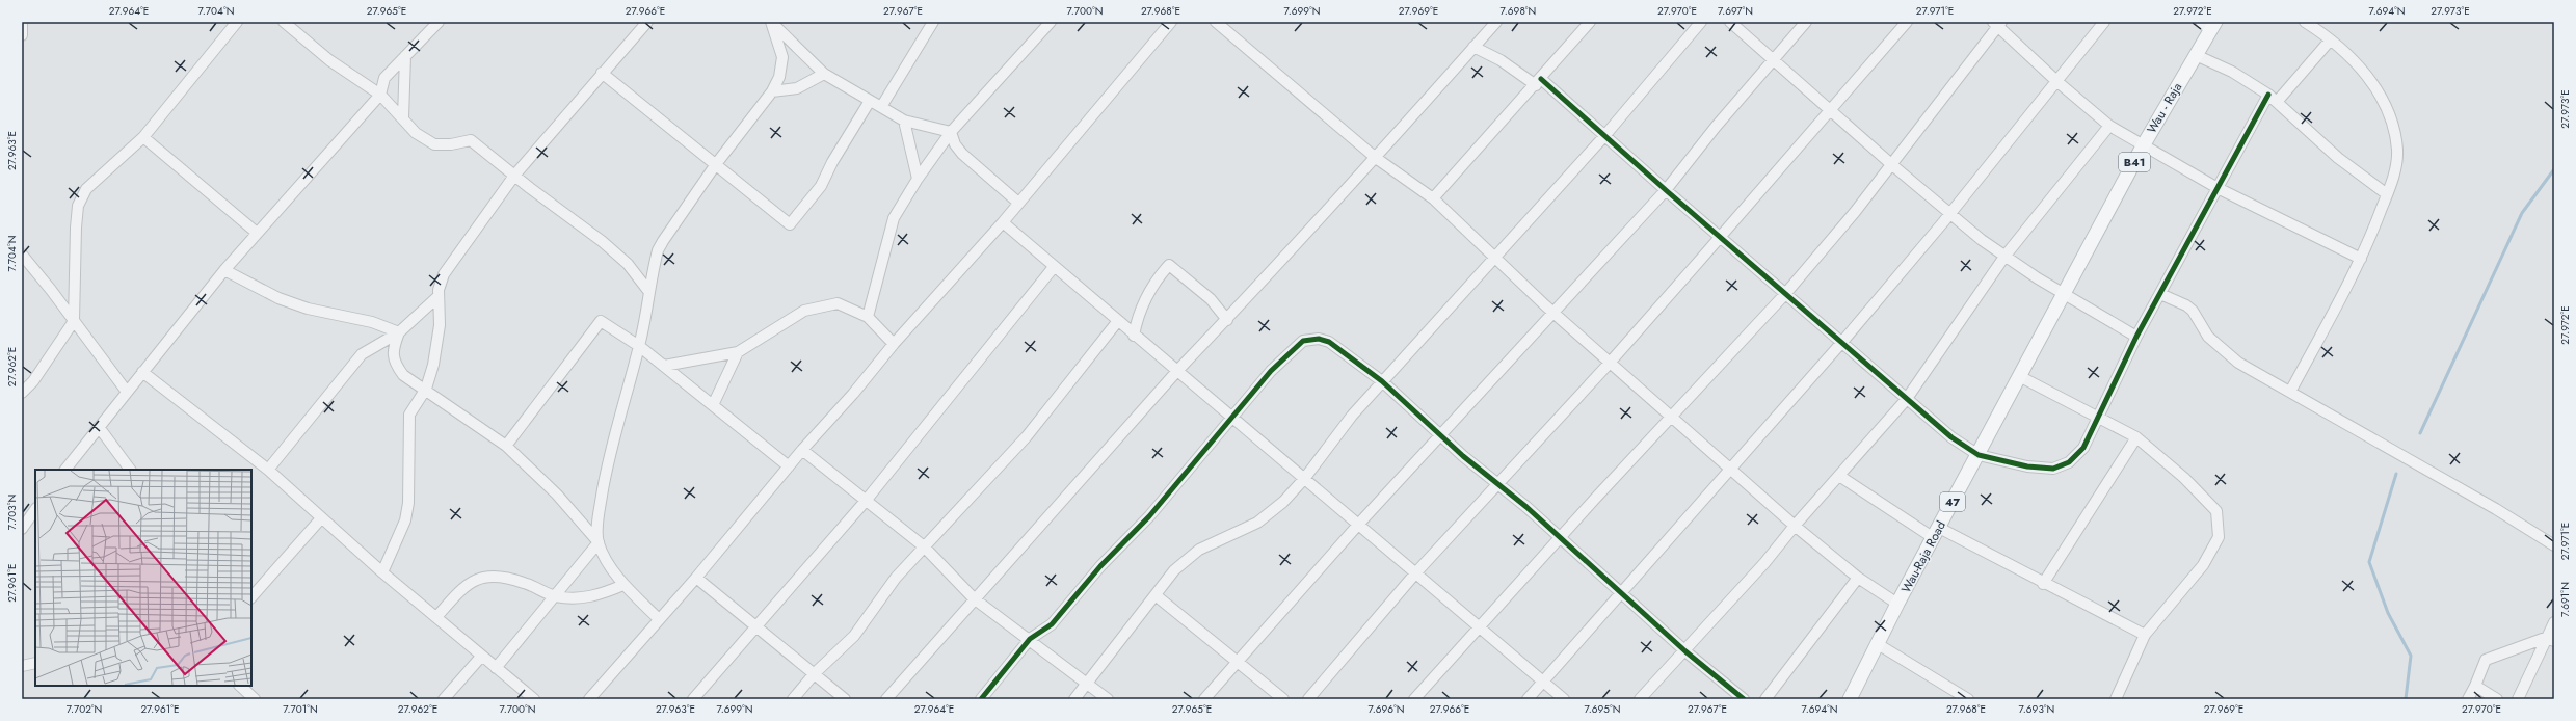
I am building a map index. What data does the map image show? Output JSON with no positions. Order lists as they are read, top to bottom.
{
  "streets": {
    "main road": [
      "Wau - Raja",
      "B41",
      "47",
      "Wau-Raja Road"
    ]
  },
  "crossings": [
    ["Wau - Raja", "Wau-Raja Road"]
  ],
  "coordinates": [
    "27.964°E",
    "7.704°N",
    "27.965°E",
    "27.966°E",
    "27.967°E",
    "7.700°N",
    "27.968°E",
    "7.699°N",
    "27.969°E",
    "7.698°N",
    "27.970°E",
    "7.697°N",
    "27.971°E",
    "27.972°E",
    "7.694°N",
    "27.973°E",
    "27.963°E",
    "27.962°E",
    "7.703°N",
    "27.961°E",
    "7.691°N",
    "7.702°N",
    "7.701°N",
    "7.696°N",
    "7.695°N",
    "7.693°N"
  ]
}
